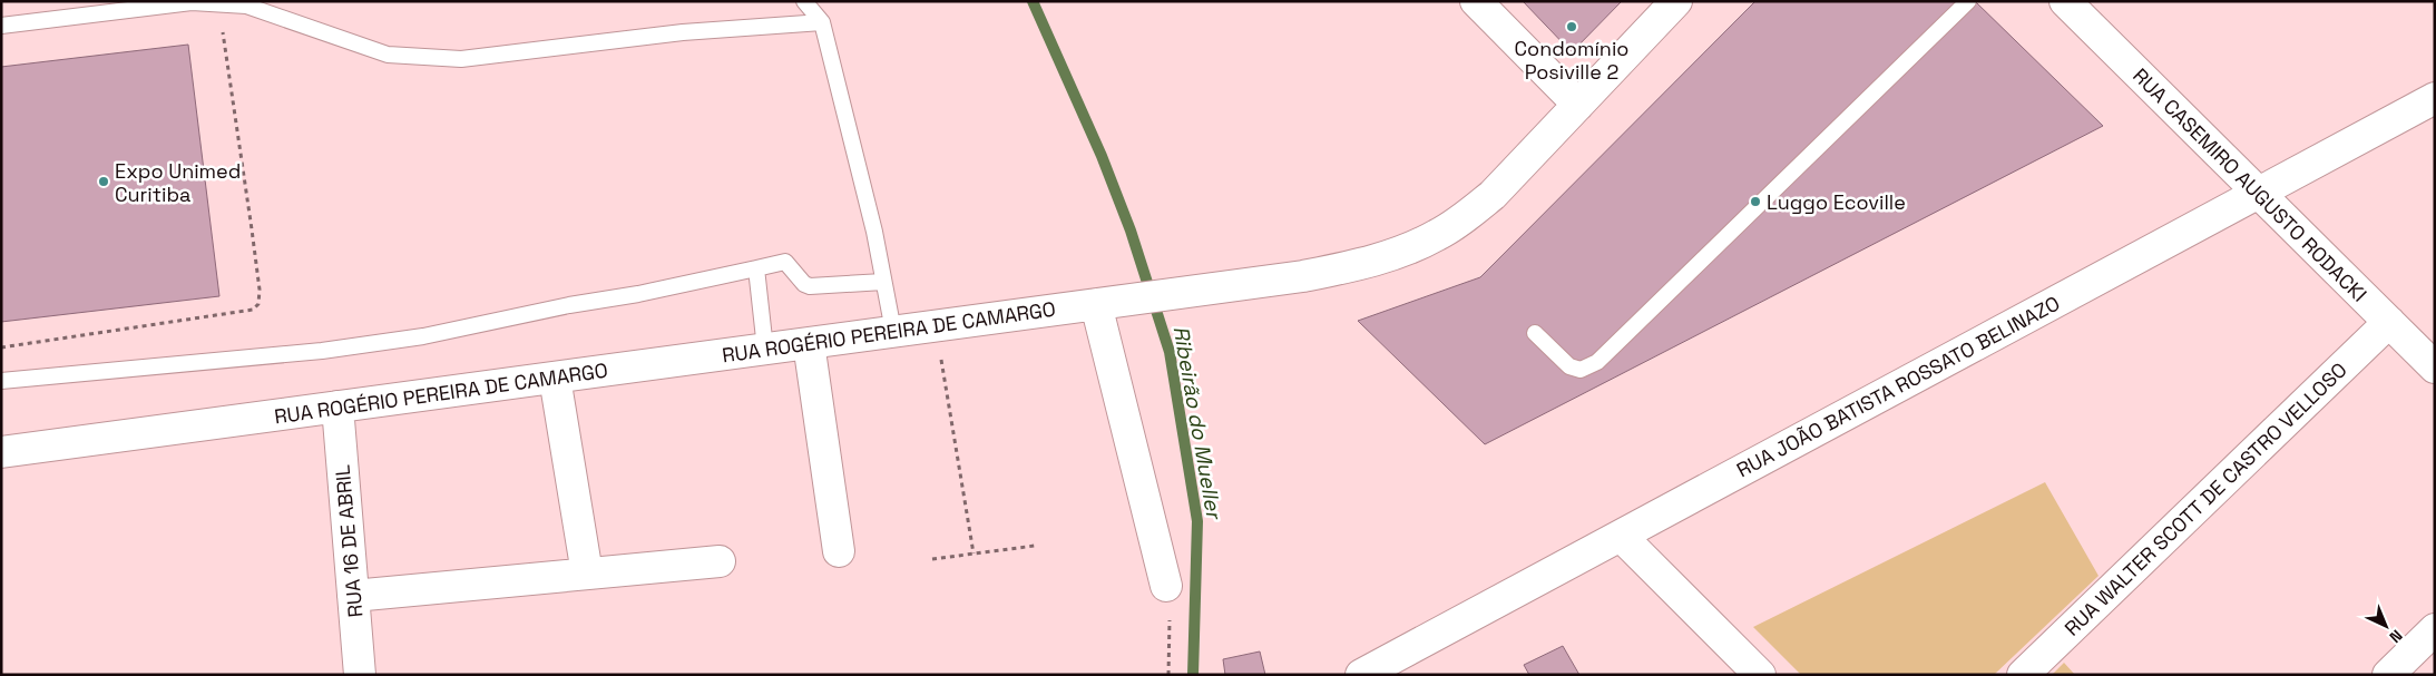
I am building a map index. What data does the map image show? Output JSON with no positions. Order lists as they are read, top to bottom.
{
  "streets": {
    "street": [
      "RUA CASEMIRO AUGUSTO RODACKI",
      "RUA ROGÉRIO PEREIRA DE CAMARGO",
      "RUA JOÃO BATISTA ROSSATO BELINAZO",
      "RUA WALTER SCOTT DE CASTRO VELLOSO",
      "RUA 16 DE ABRIL"
    ]
  },
  "crossings": [
    ["RUA CASEMIRO AUGUSTO RODACKI", "RUA JOÃO BATISTA ROSSATO BELINAZO"],
    ["RUA CASEMIRO AUGUSTO RODACKI", "RUA WALTER SCOTT DE CASTRO VELLOSO"],
    ["RUA ROGÉRIO PEREIRA DE CAMARGO", "RUA 16 DE ABRIL"]
  ],
  "water": ["Ribeirão do Mueller"],
  "places": ["Condomínio Posiville 2", "Expo Unimed Curitiba", "Luggo Ecoville"],
  "north": "bottom right"
}
